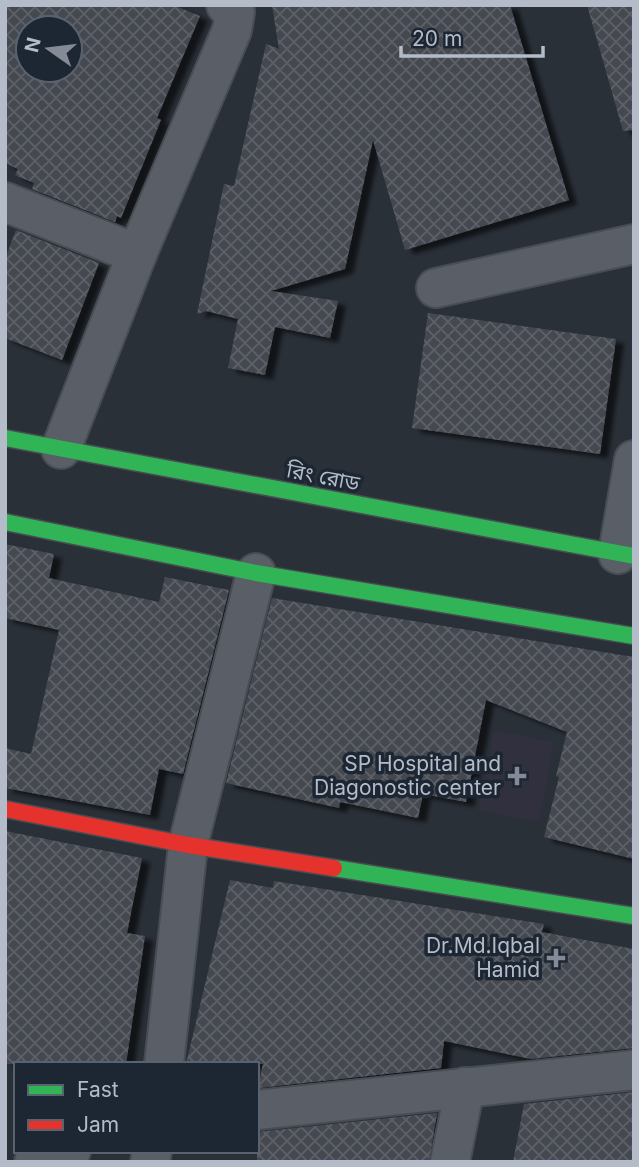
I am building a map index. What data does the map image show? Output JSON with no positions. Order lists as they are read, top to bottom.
{
  "streets": {
    "main road": ["রিং রোড"]
  },
  "places": {
    "health": ["SP Hospital and Diagonostic center", "Dr.Md.Iqbal Hamid"]
  },
  "legend": ["Fast", "Jam"],
  "scale_bar": "20 m",
  "north": "left"
}
